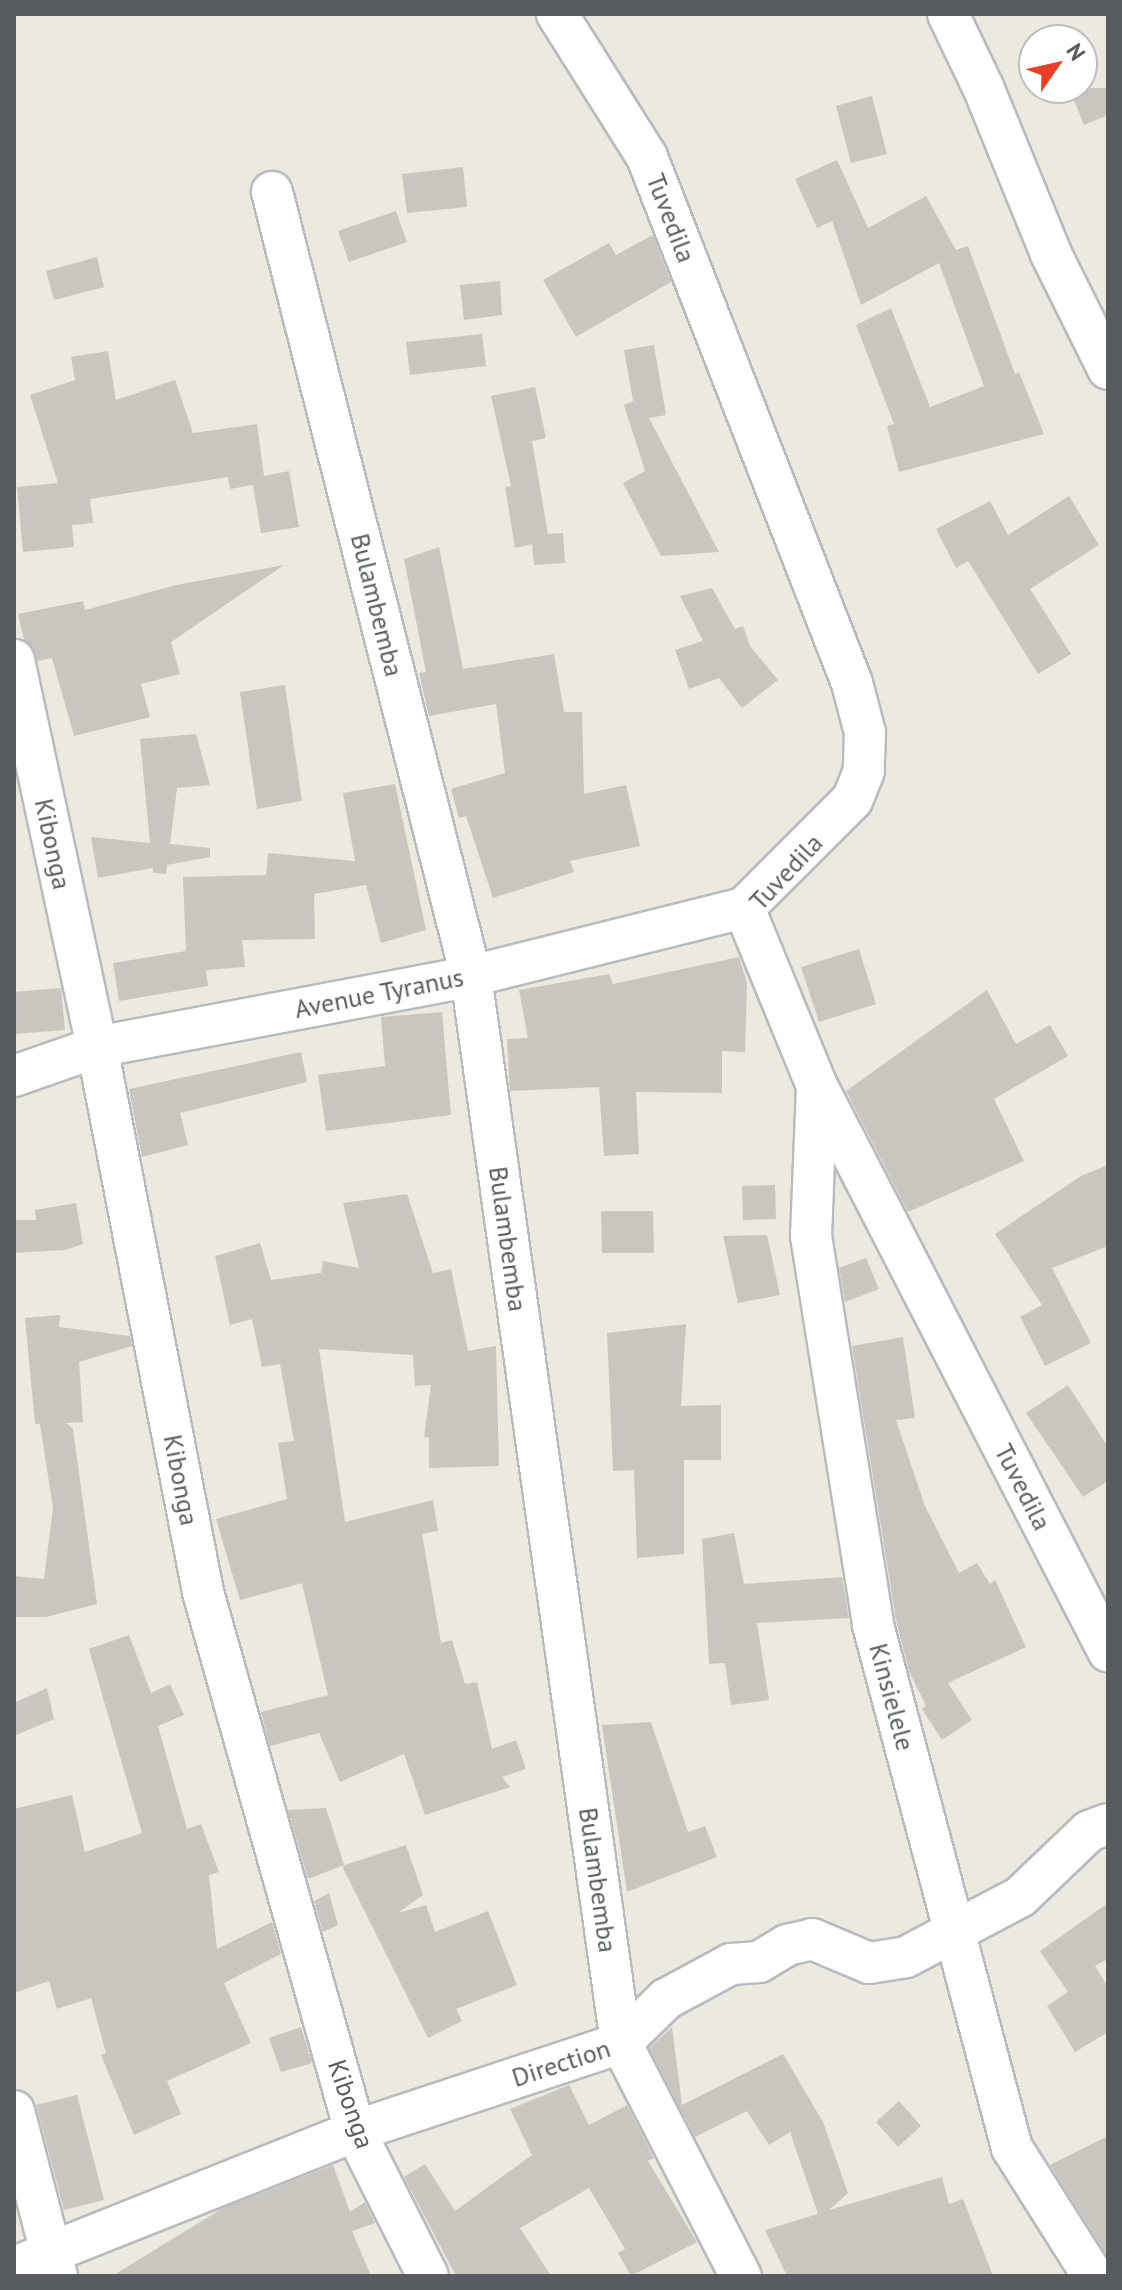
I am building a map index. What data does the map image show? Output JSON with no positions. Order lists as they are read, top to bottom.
{
  "streets": {
    "street": [
      "Tuvedila",
      "Bulambemba",
      "Kibonga",
      "Avenue Tyranus",
      "Kinsielele",
      "Direction"
    ]
  },
  "crossings": [
    ["Tuvedila", "Avenue Tyranus"],
    ["Tuvedila", "Kinsielele"],
    ["Bulambemba", "Avenue Tyranus"],
    ["Bulambemba", "Direction"],
    ["Kibonga", "Avenue Tyranus"],
    ["Kibonga", "Direction"],
    ["Kinsielele", "Direction"]
  ],
  "north": "top right"
}
